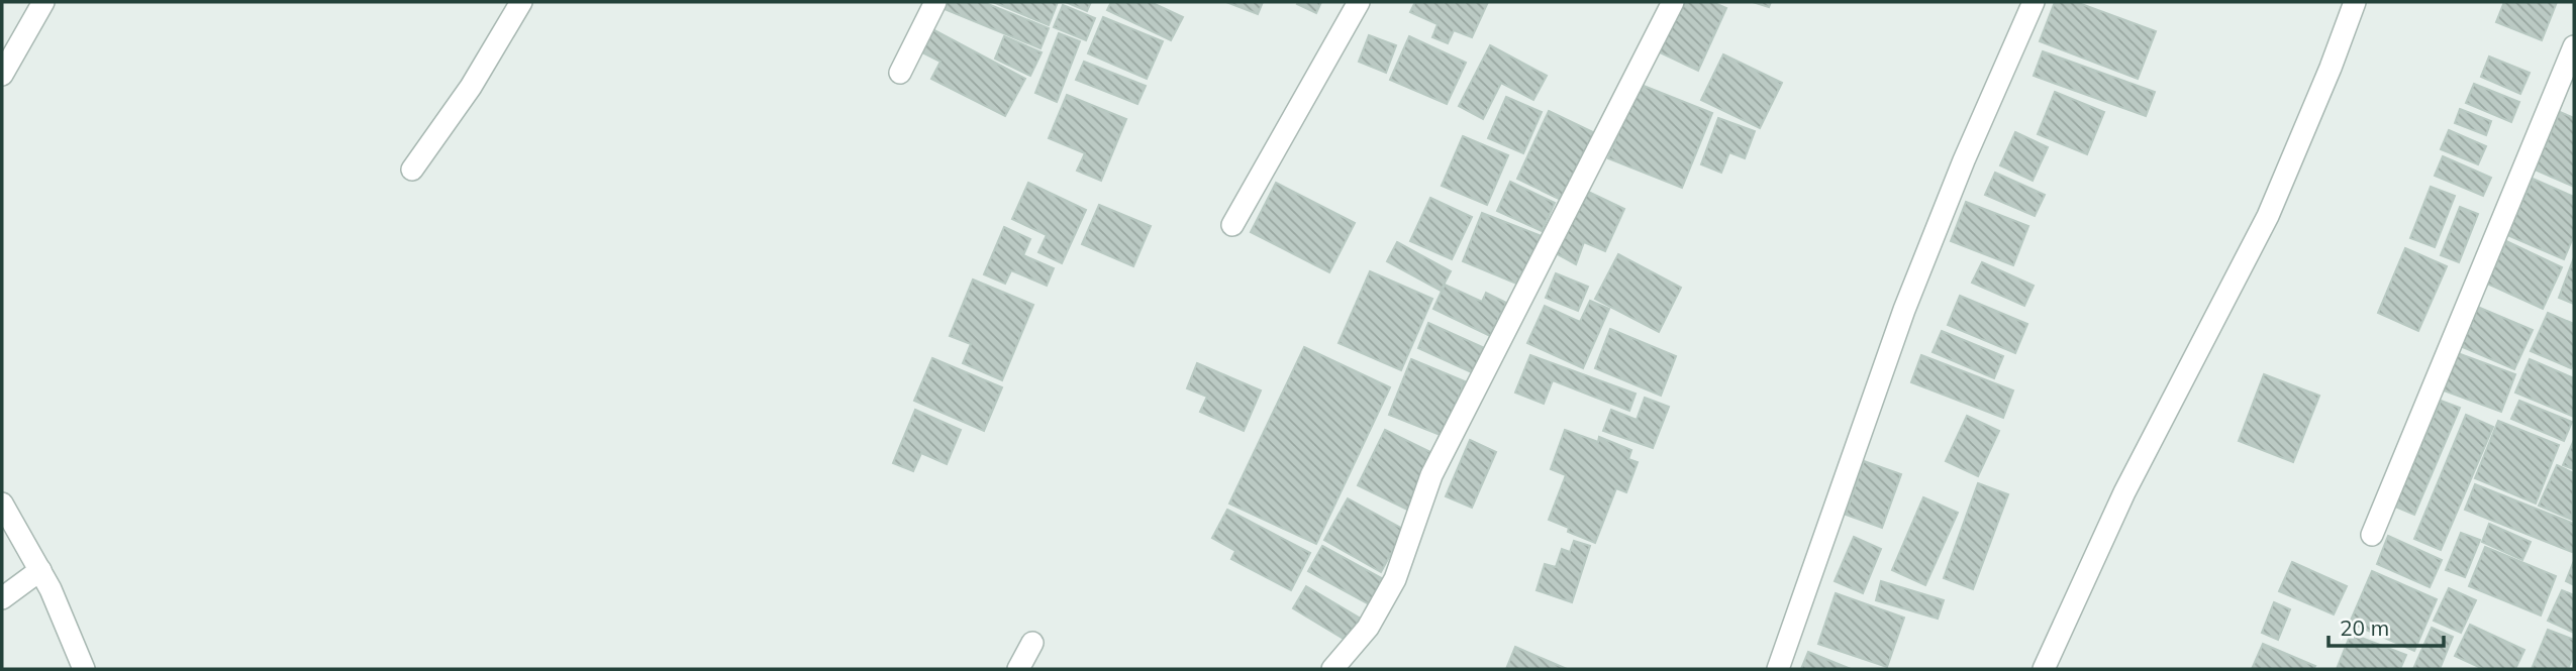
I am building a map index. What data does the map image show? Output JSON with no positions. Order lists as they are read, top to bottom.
{
  "scale_bar": "20 m"
}
